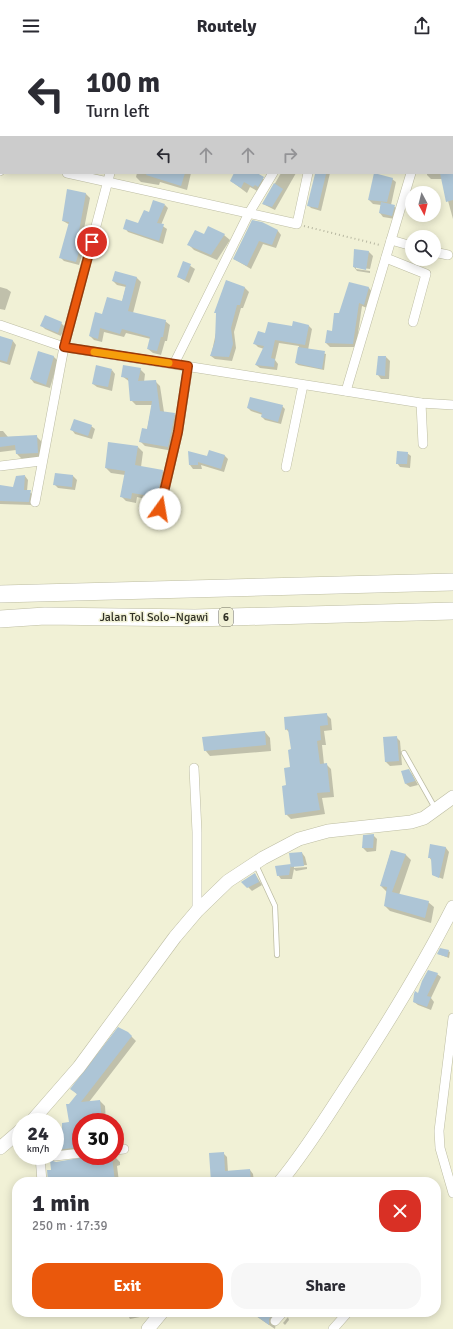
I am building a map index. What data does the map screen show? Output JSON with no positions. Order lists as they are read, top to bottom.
{
  "streets": {
    "highway": ["Jalan Tol Solo–Ngawi", "6"]
  },
  "north": "bottom",
  "page": {
    "header": "Routely",
    "turn": ["100 m", "Turn left"],
    "speed": "24 km/h",
    "limit": "30",
    "heading": ["1 min", "250 m · 17:39"],
    "buttons": ["Exit", "Share"]
  }
}
